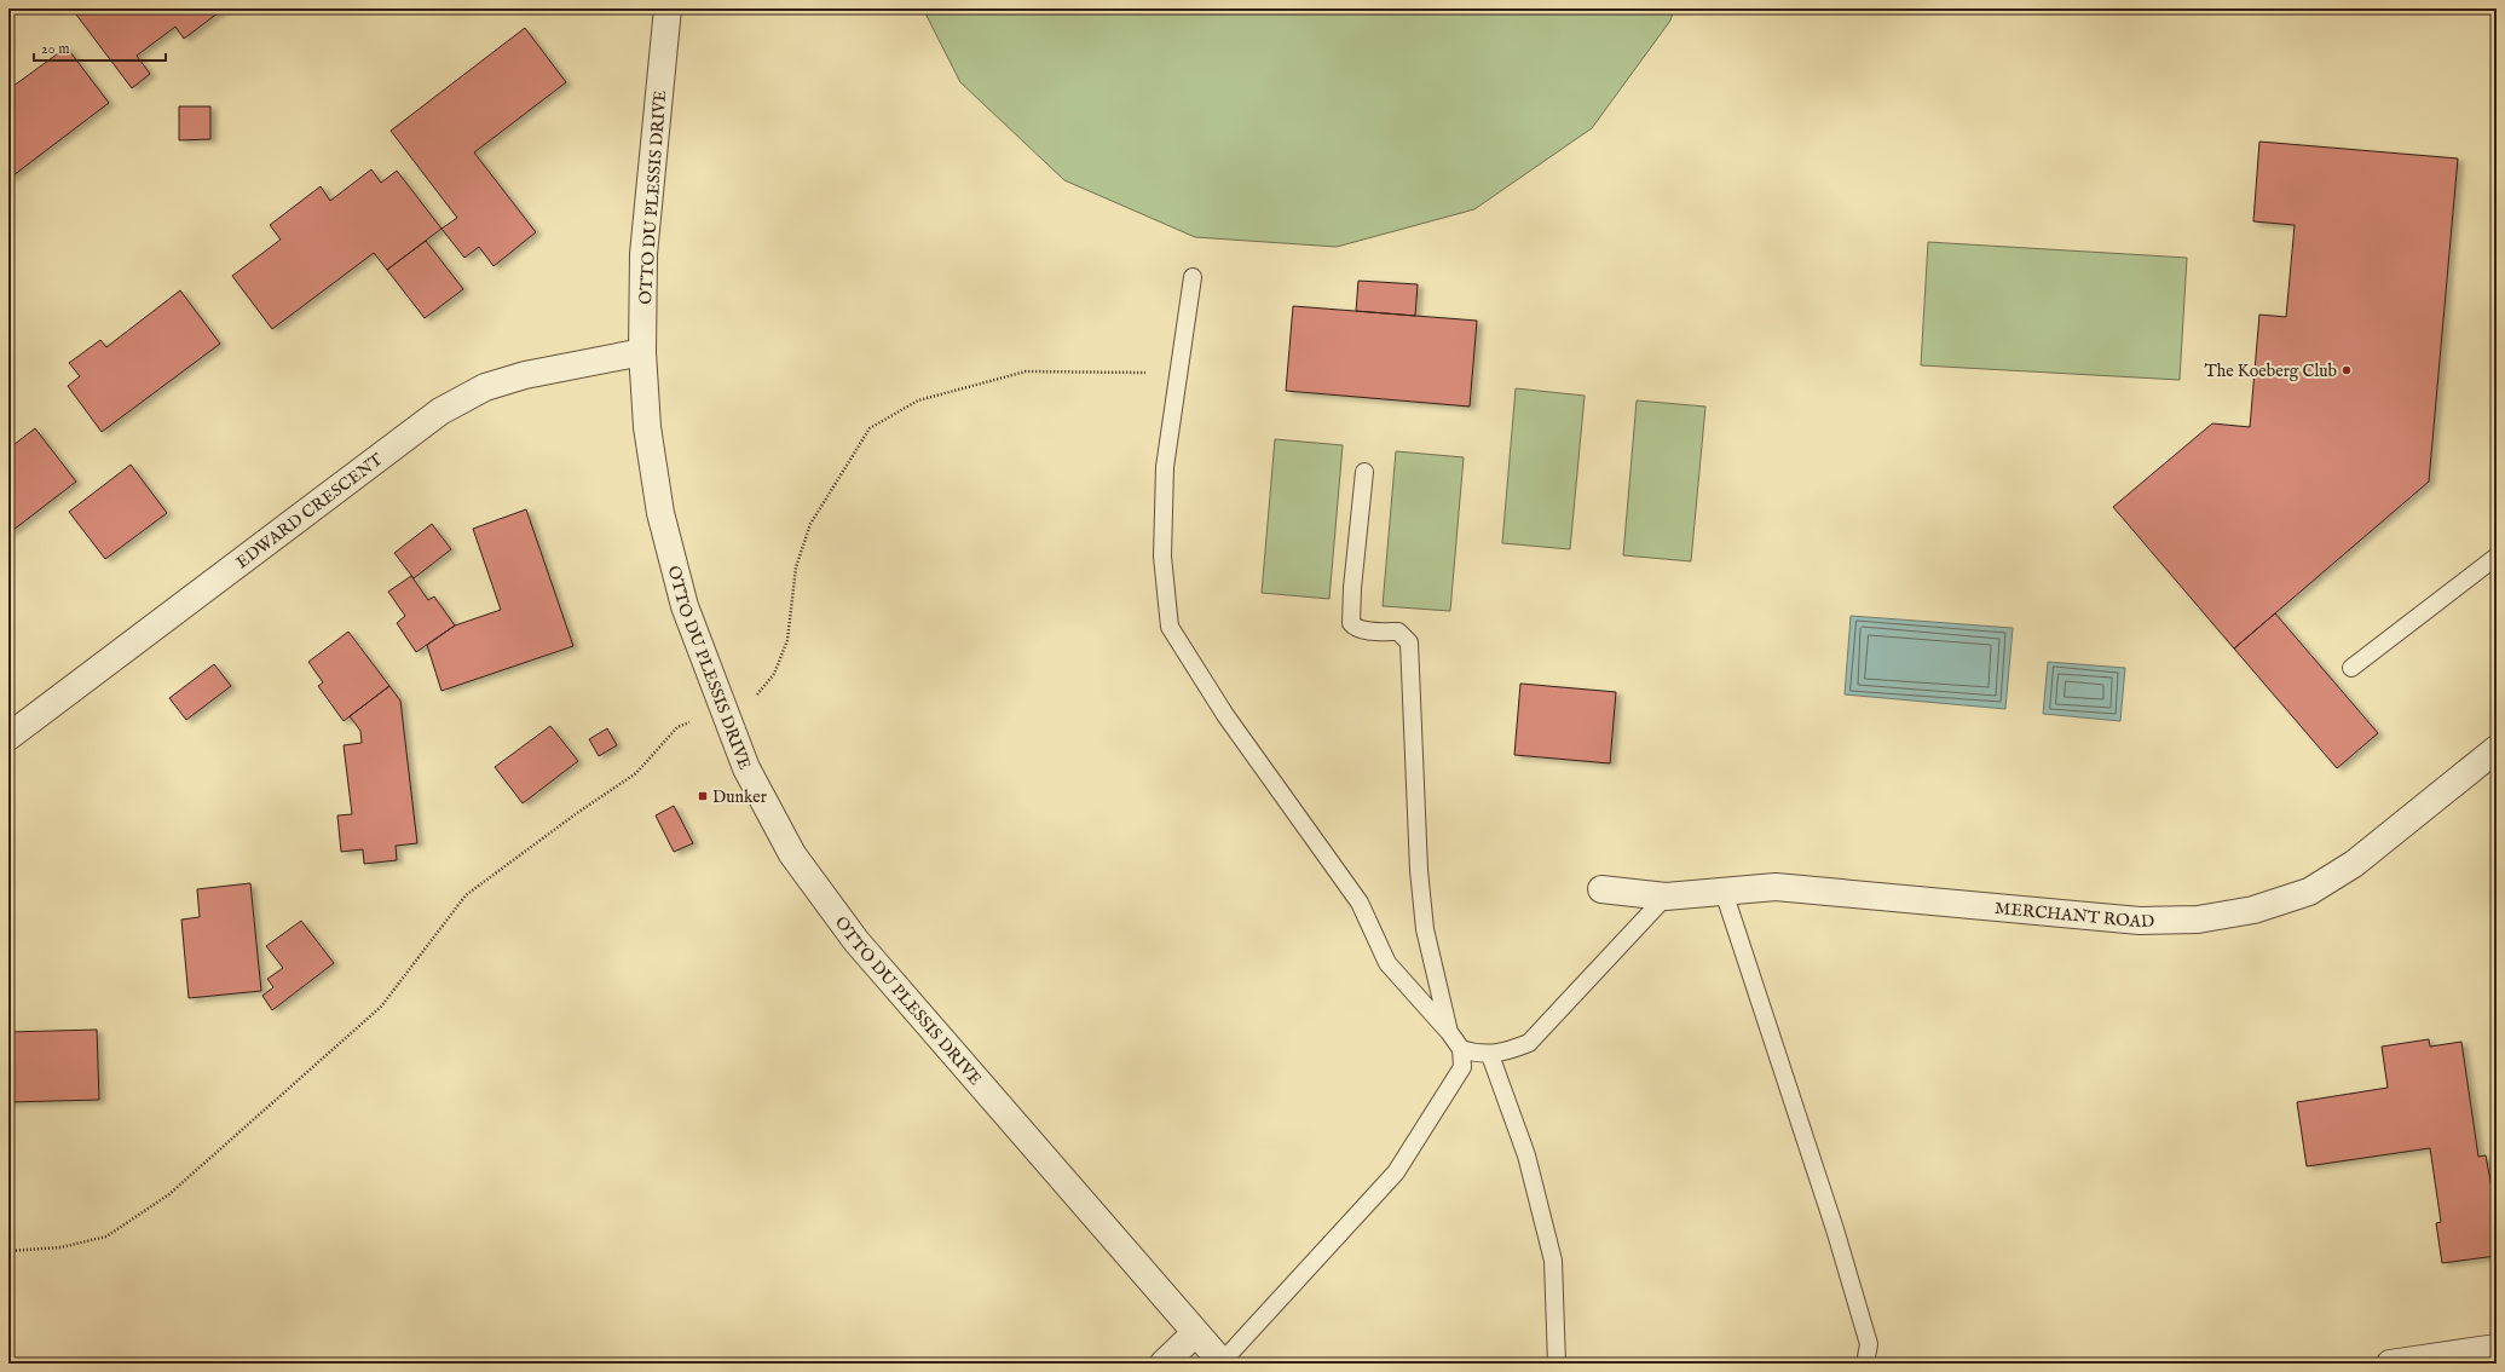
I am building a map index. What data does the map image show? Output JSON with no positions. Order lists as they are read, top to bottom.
{
  "streets": {
    "street": ["OTTO DU PLESSIS DRIVE", "EDWARD CRESCENT", "MERCHANT ROAD"]
  },
  "crossings": [
    ["OTTO DU PLESSIS DRIVE", "EDWARD CRESCENT"]
  ],
  "places": {
    "other": ["The Koeberg Club"],
    "transit": ["Dunker"]
  },
  "scale_bar": "20 m"
}
